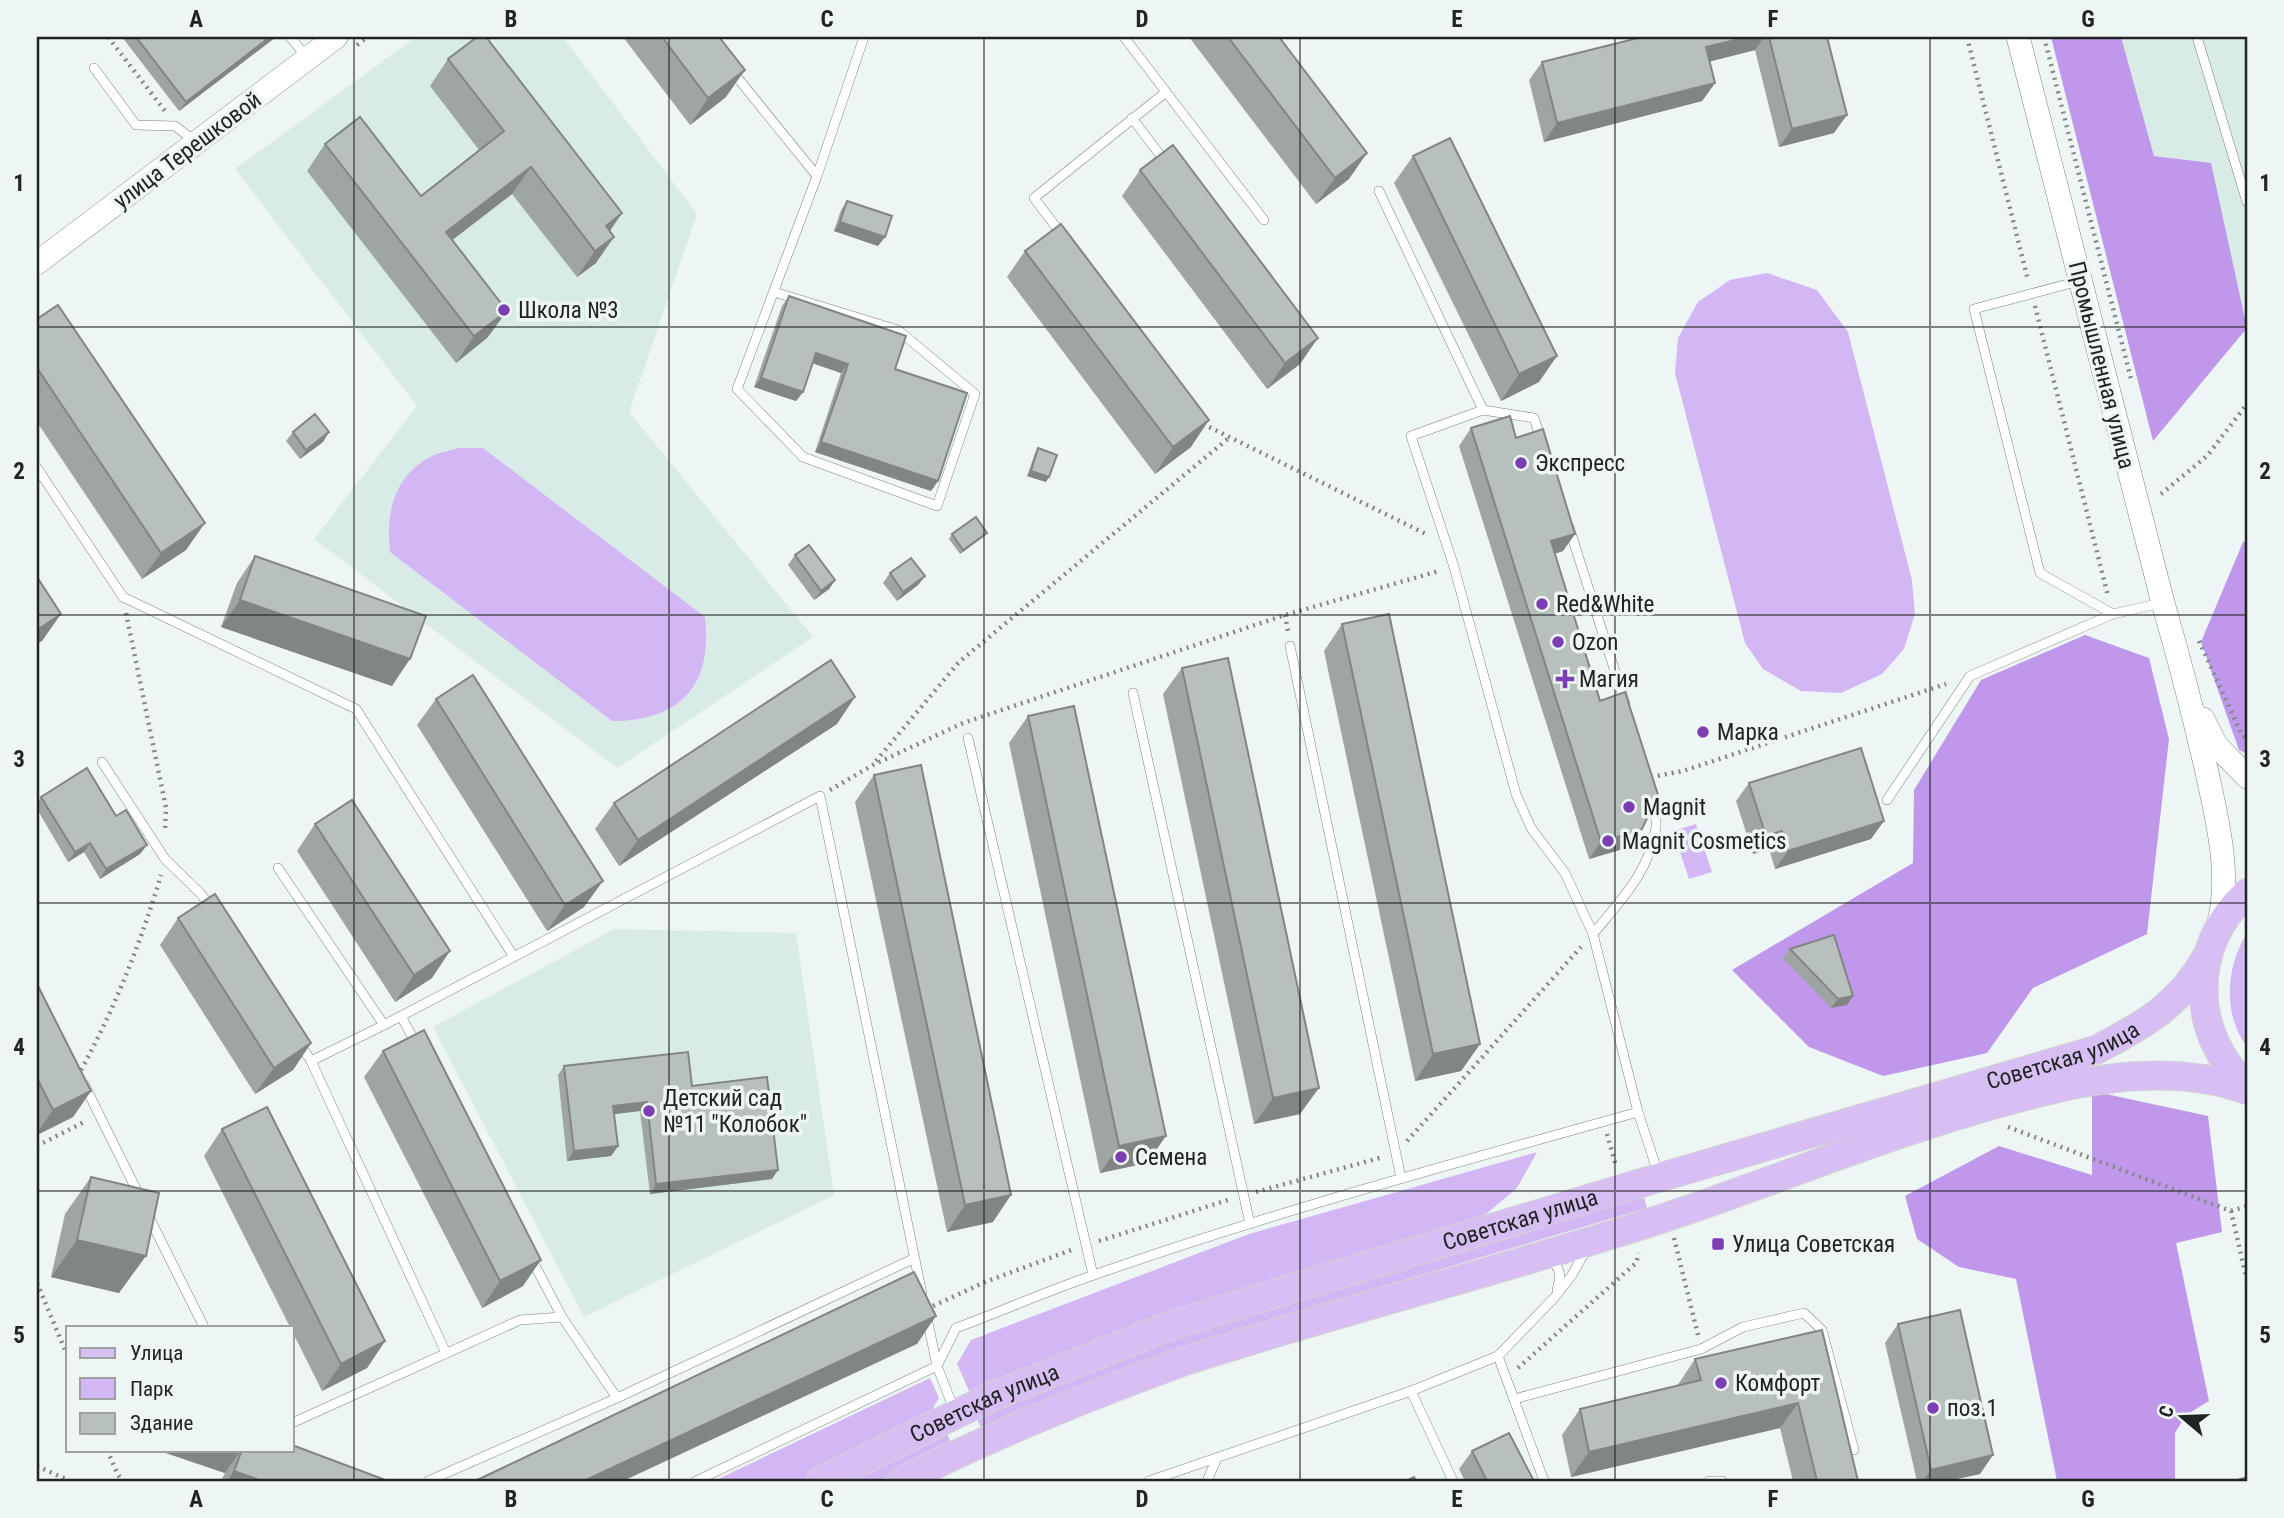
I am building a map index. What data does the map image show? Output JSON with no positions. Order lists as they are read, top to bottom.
{
  "streets": {
    "main road": ["Советская улица"],
    "street": ["улица Терешковой", "Промышленная улица"]
  },
  "crossings": [
    ["Промышленная улица", "Советская улица"]
  ],
  "places": {
    "other": [
      "Школа №3",
      "Экспресс",
      "Red&White",
      "Ozon",
      "Марка",
      "Magnit",
      "Magnit Cosmetics",
      "Детский сад №11 \"Колобок\"",
      "Семена",
      "Комфорт",
      "поз.1"
    ],
    "health": ["Магия"],
    "transit": ["Улица Советская"]
  },
  "legend": ["Улица", "Парк", "Здание"],
  "north": "left",
  "grid": {
    "columns": [
      "A",
      "B",
      "C",
      "D",
      "E",
      "F",
      "G"
    ],
    "rows": [
      "1",
      "2",
      "3",
      "4",
      "5"
    ]
  }
}
